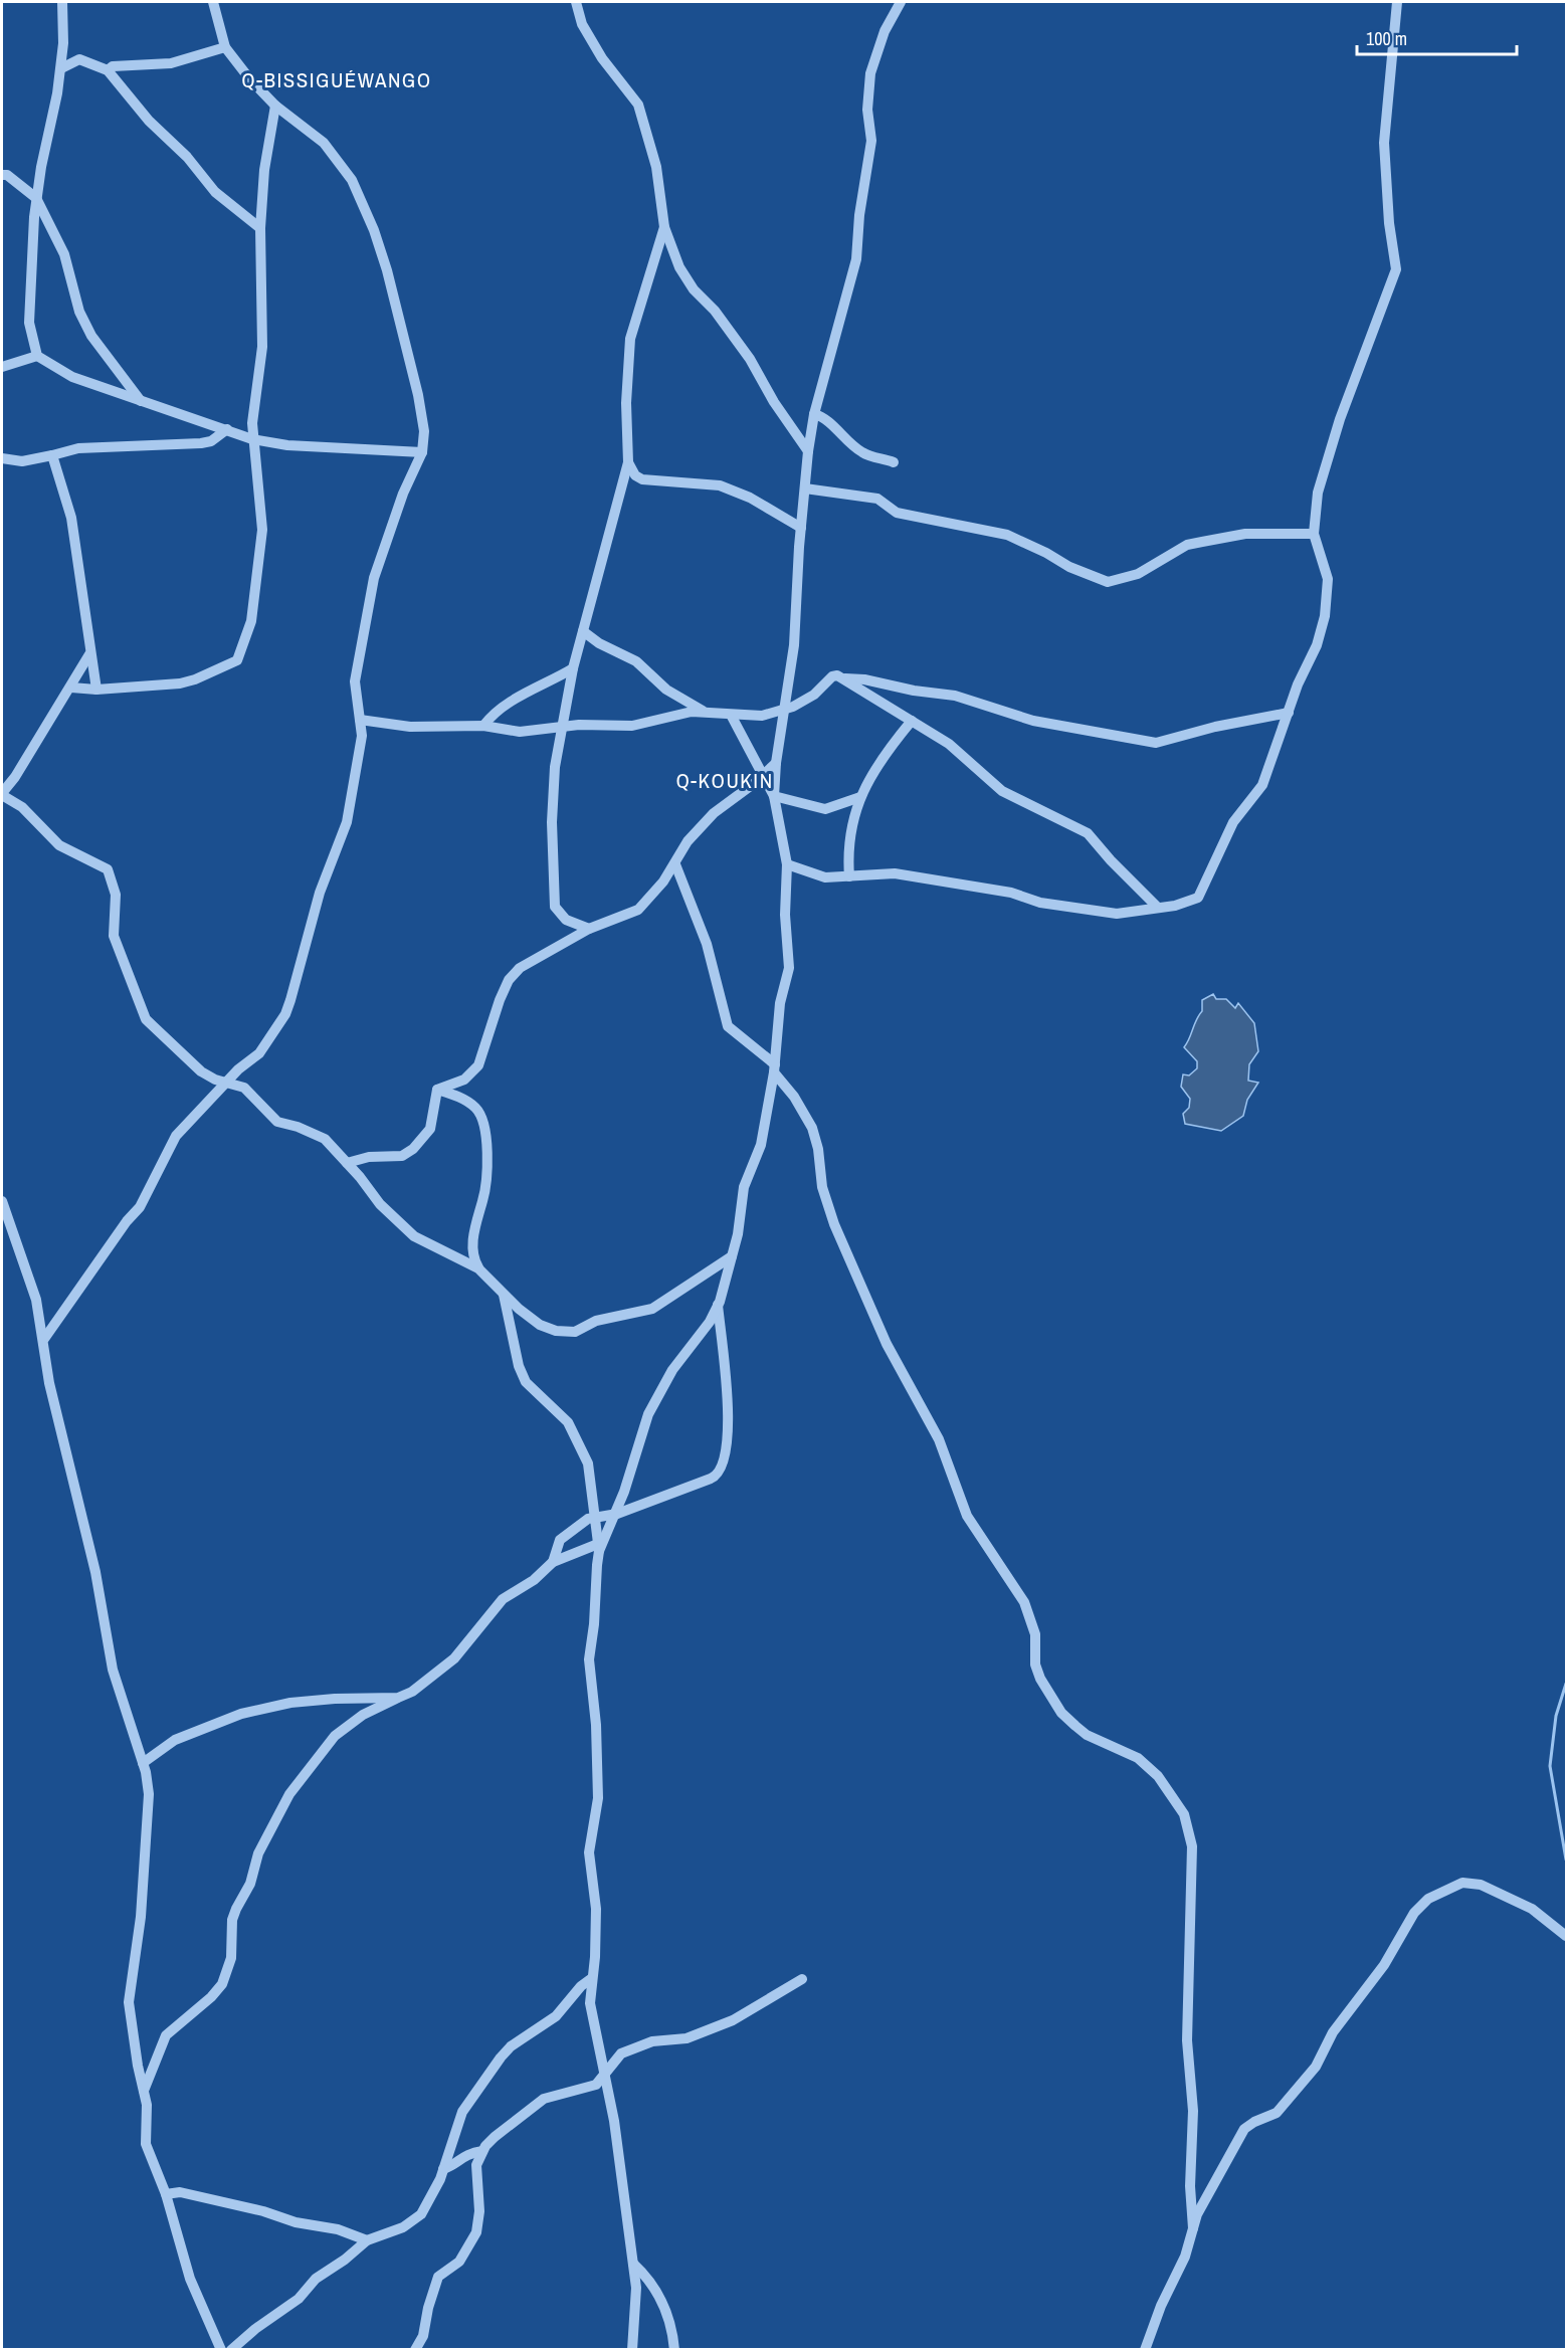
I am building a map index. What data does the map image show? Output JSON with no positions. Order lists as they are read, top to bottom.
{
  "districts": ["Q-BISSIGUÉWANGO", "Q-KOUKIN"],
  "scale_bar": "100 m"
}
